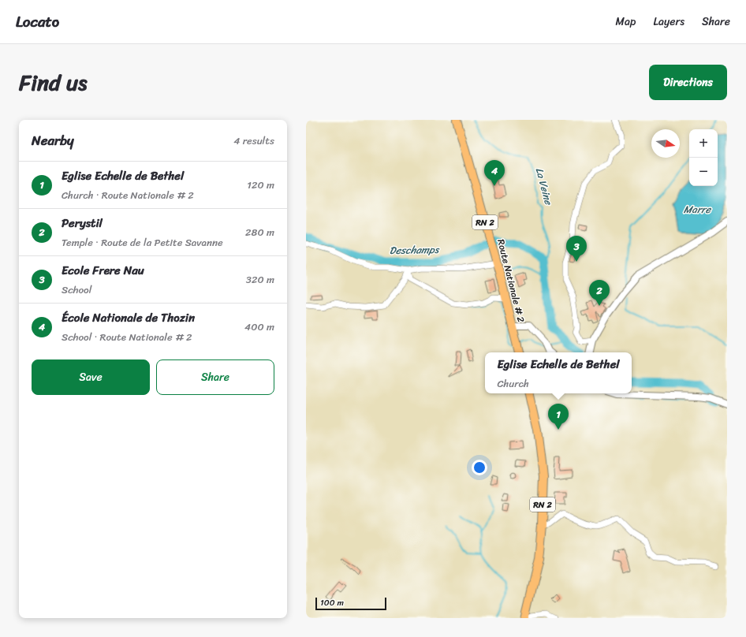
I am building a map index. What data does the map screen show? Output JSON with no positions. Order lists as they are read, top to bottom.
{
  "streets": {
    "main road": ["RN 2", "Route Nationale # 2"]
  },
  "water": ["La Veine", "Marre", "Deschamps"],
  "scale_bar": "100 m",
  "north": "right",
  "page": {
    "header": "Locato",
    "nav": ["Map", "Layers", "Share"],
    "title": "Find us",
    "buttons": [
      "Directions",
      ["Save", "Share"]
    ],
    "heading": ["Nearby", "4 results"],
    "map_buttons": ["+", "−"],
    "pins": [
      "4",
      "3",
      "2",
      "1"
    ],
    "list": [
      {
        "mark": "1",
        "name": "Eglise Echelle de Bethel",
        "note": "Church · Route Nationale # 2",
        "value": "120 m"
      },
      {
        "mark": "2",
        "name": "Perystil",
        "note": "Temple · Route de la Petite Savanne",
        "value": "280 m"
      },
      {
        "mark": "3",
        "name": "Ecole Frere Nau",
        "note": "School",
        "value": "320 m"
      },
      {
        "mark": "4",
        "name": "École Nationale de Thozin",
        "note": "School · Route Nationale # 2",
        "value": "400 m"
      }
    ],
    "popup": ["Eglise Echelle de Bethel", "Church"],
    "scale": "100 m"
  }
}
